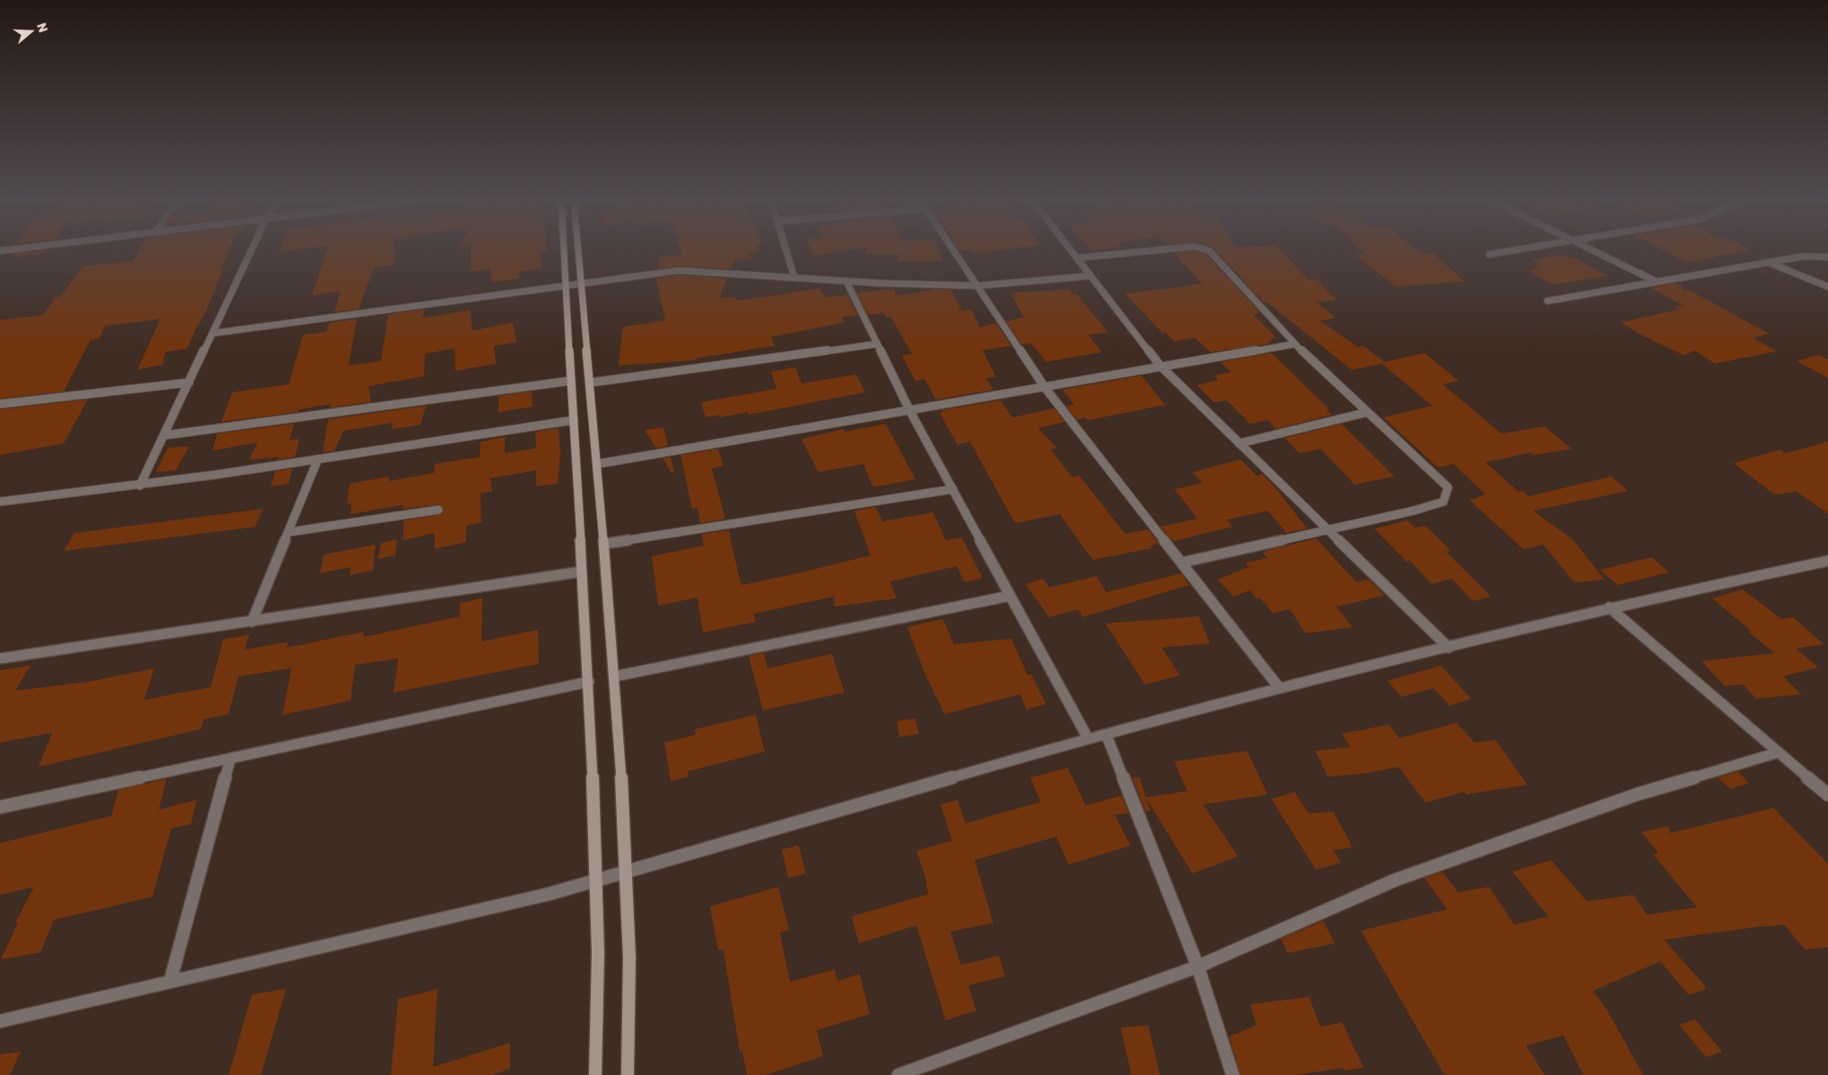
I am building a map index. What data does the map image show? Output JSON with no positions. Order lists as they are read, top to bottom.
{
  "north": "right"
}
